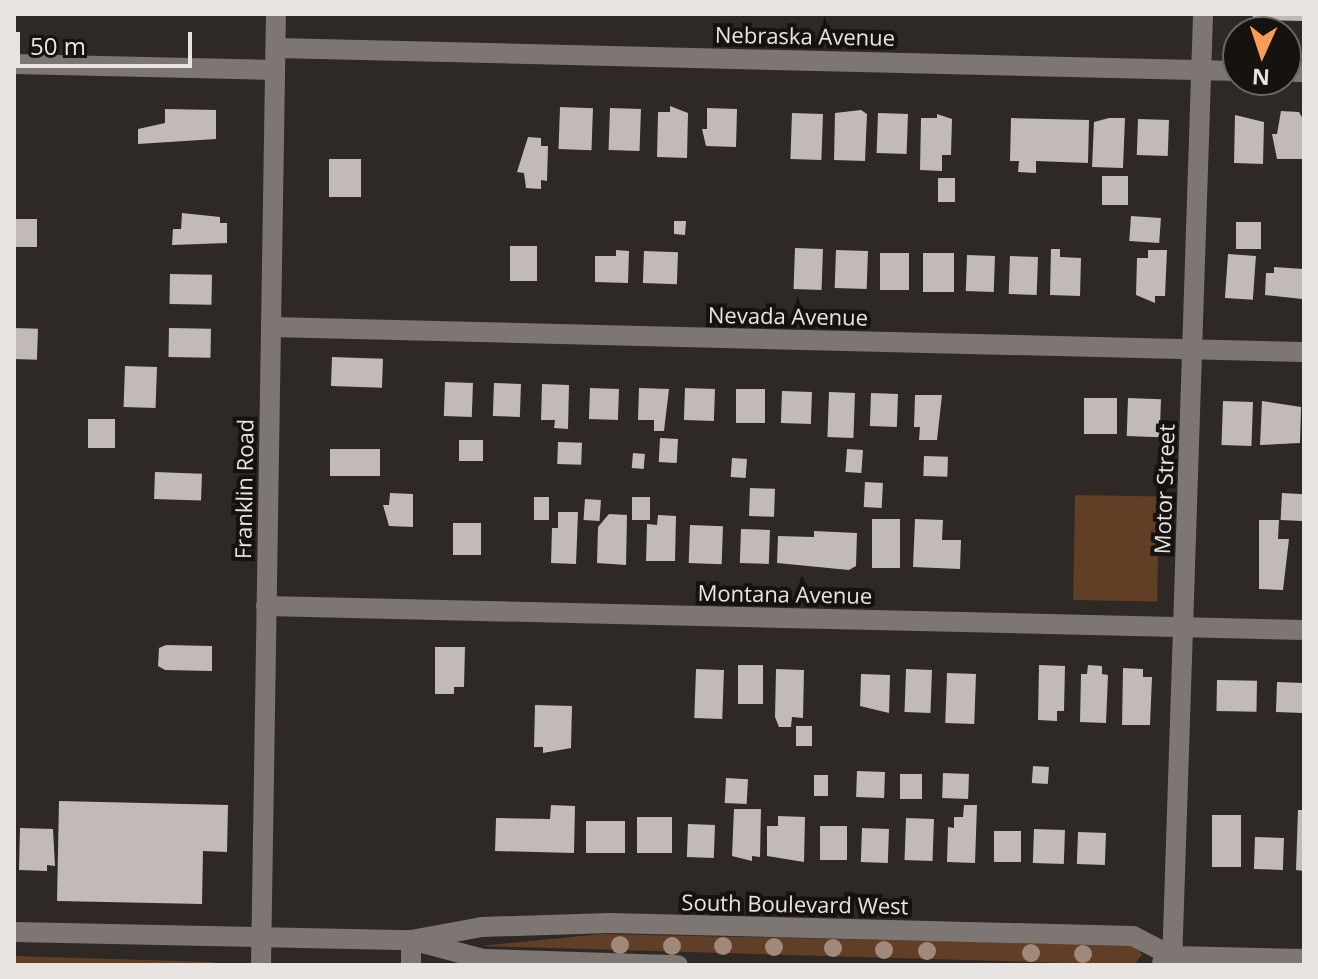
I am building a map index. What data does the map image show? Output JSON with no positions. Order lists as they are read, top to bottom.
{
  "streets": {
    "street": [
      "Nebraska Avenue",
      "Nevada Avenue",
      "Franklin Road",
      "Motor Street",
      "Montana Avenue",
      "South Boulevard West"
    ]
  },
  "crossings": [
    ["Nebraska Avenue", "Franklin Road"],
    ["Nebraska Avenue", "Motor Street"],
    ["Nevada Avenue", "Franklin Road"],
    ["Nevada Avenue", "Motor Street"],
    ["Franklin Road", "Montana Avenue"],
    ["Franklin Road", "South Boulevard West"],
    ["Motor Street", "Montana Avenue"],
    ["Motor Street", "South Boulevard West"]
  ],
  "scale_bar": "50 m",
  "north": "bottom"
}
